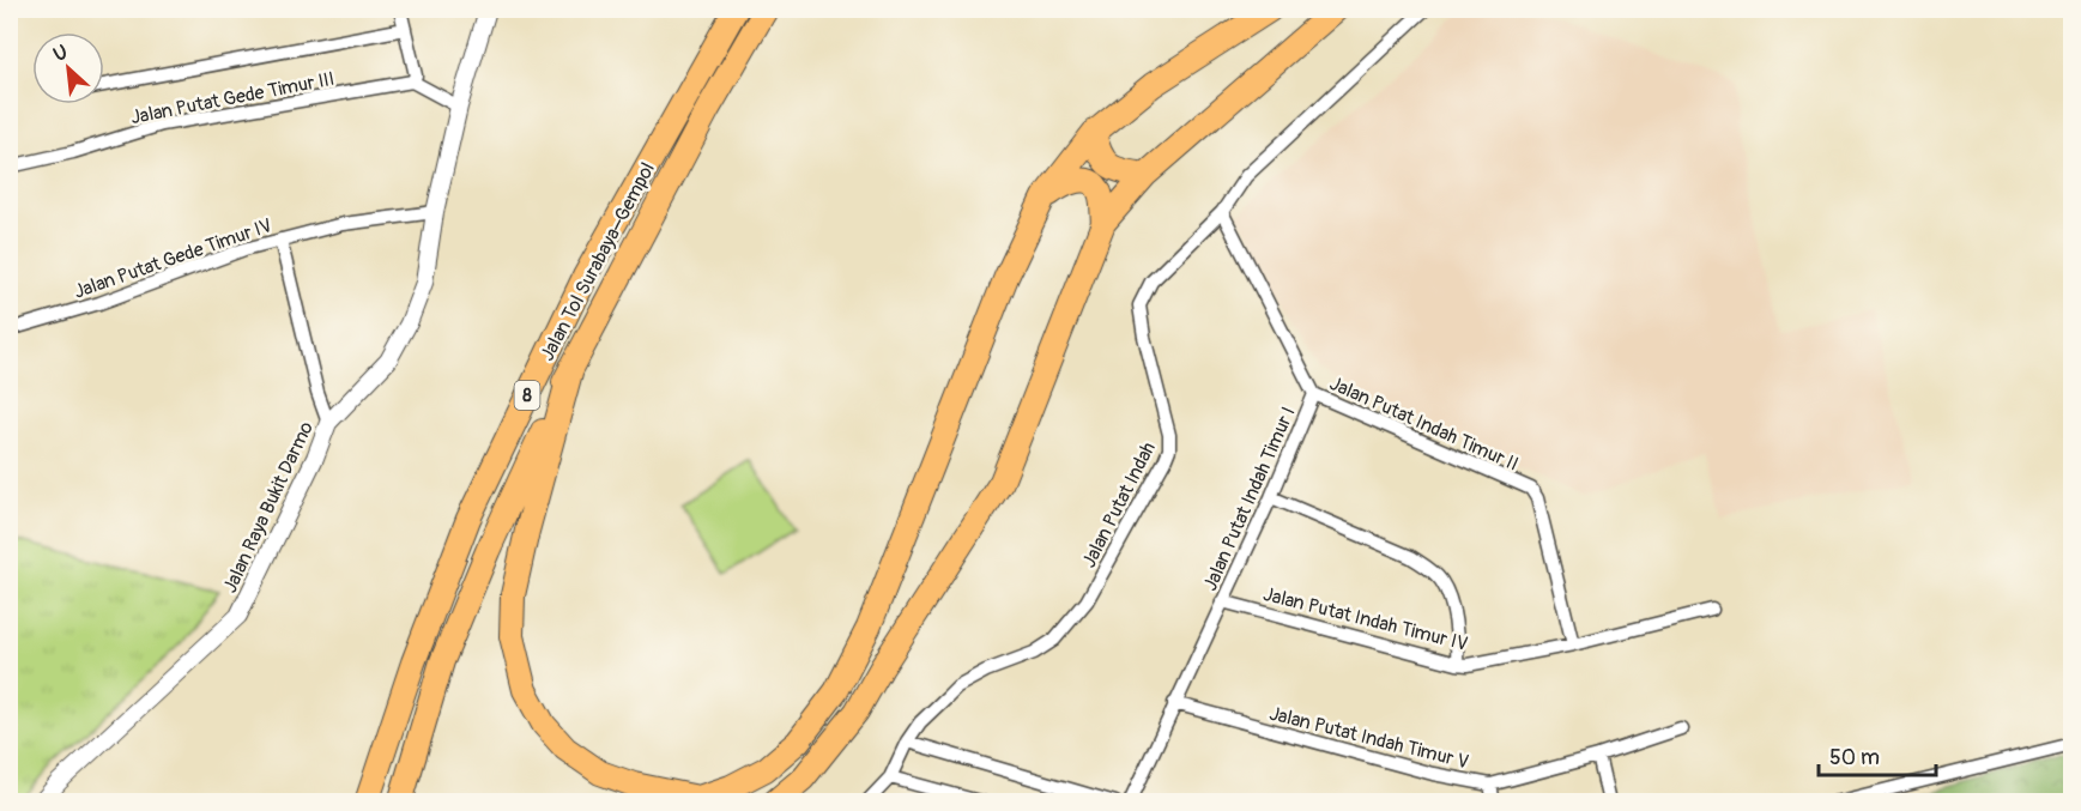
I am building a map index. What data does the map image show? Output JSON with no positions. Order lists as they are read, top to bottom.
{
  "streets": {
    "highway": ["Jalan Tol Surabaya–Gempol", "8"],
    "street": [
      "Jalan Putat Gede Timur III",
      "Jalan Putat Gede Timur IV",
      "Jalan Putat Indah Timur II",
      "Jalan Putat Indah Timur I",
      "Jalan Putat Indah",
      "Jalan Raya Bukit Darmo",
      "Jalan Putat Indah Timur IV",
      "Jalan Putat Indah Timur V"
    ]
  },
  "crossings": [
    ["Jalan Putat Gede Timur IV", "Jalan Raya Bukit Darmo"],
    ["Jalan Putat Indah Timur II", "Jalan Putat Indah Timur I"],
    ["Jalan Putat Indah Timur II", "Jalan Putat Indah Timur IV"],
    ["Jalan Putat Indah Timur I", "Jalan Putat Indah"],
    ["Jalan Putat Indah Timur I", "Jalan Putat Indah Timur IV"],
    ["Jalan Putat Indah Timur I", "Jalan Putat Indah Timur V"]
  ],
  "scale_bar": "50 m",
  "north": "top left"
}
